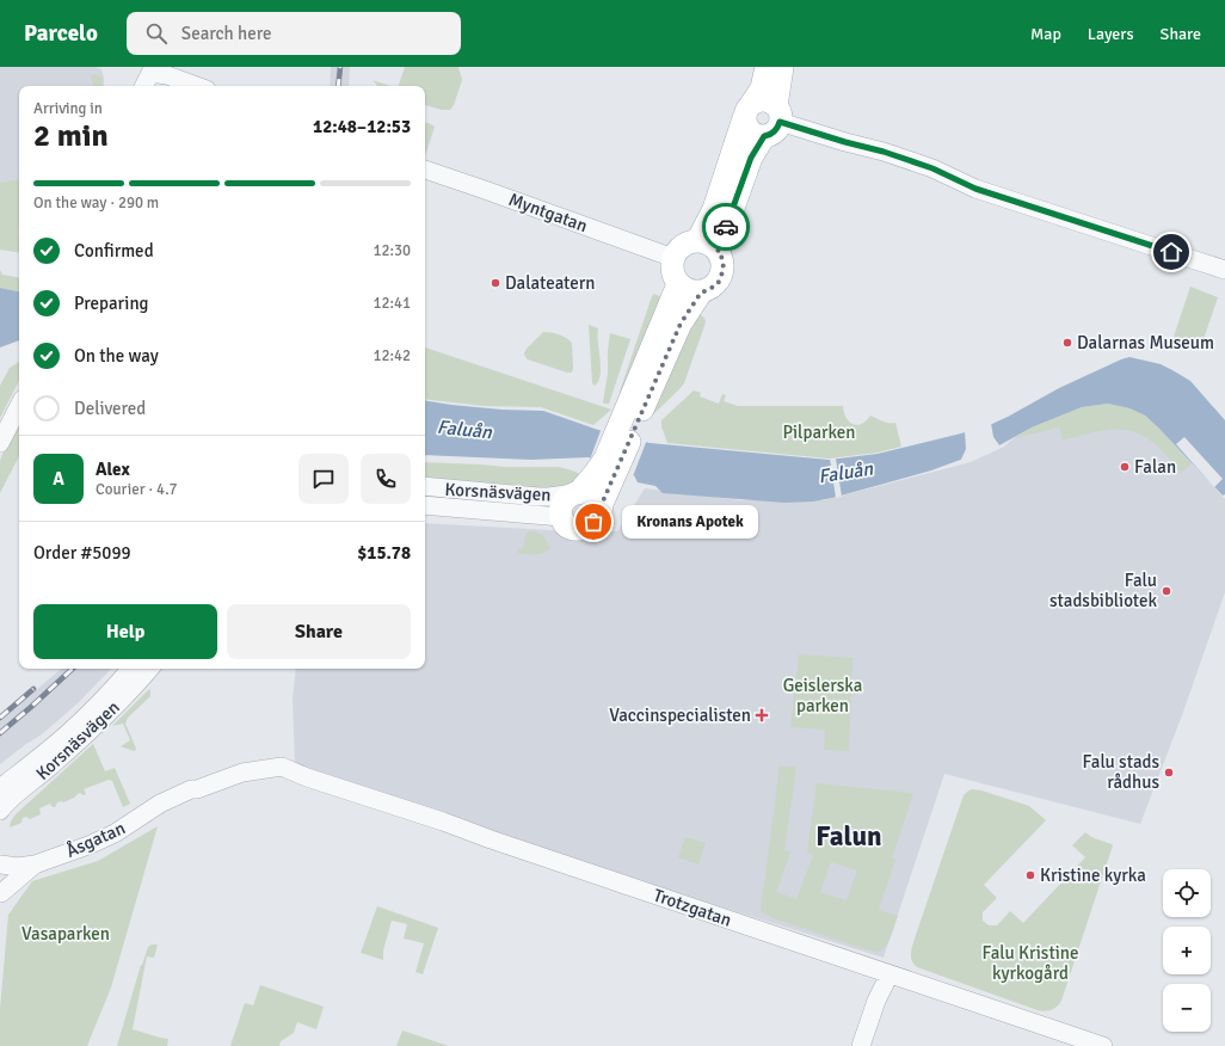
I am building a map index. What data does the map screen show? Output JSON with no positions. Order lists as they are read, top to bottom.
{
  "streets": {
    "street": [
      "Myntgatan",
      "Korsnäsvägen",
      "Åsgatan",
      "Trotzgatan"
    ]
  },
  "crossings": [
    ["Åsgatan", "Trotzgatan"]
  ],
  "districts": ["Falun"],
  "water": ["Faluån"],
  "parks": [
    "Pilparken",
    "Geislerska parken",
    "Vasaparken",
    "Falu Kristine kyrkogård"
  ],
  "places": {
    "other": [
      "Dalateatern",
      "Dalarnas Museum",
      "Falan",
      "Kronans Apotek",
      "Falu stadsbibliotek",
      "Falu stads rådhus",
      "Kristine kyrka"
    ],
    "health": ["Vaccinspecialisten"]
  },
  "page": {
    "header": "Parcelo",
    "search": "Search here",
    "nav": ["Map", "Layers", "Share"],
    "heading": ["2 min", "Arriving in", "12:48–12:53"],
    "panel": [
      "Alex",
      "Courier · 4.7",
      "Order #5099",
      "$15.78"
    ],
    "bar": "On the way · 290 m",
    "list": [
      ["Confirmed", "12:30"],
      ["Preparing", "12:41"],
      ["On the way", "12:42"],
      "Delivered"
    ],
    "round": "A",
    "bubble": "Kronans Apotek",
    "buttons": ["Help", "Share"],
    "map_buttons": ["+", "−"]
  }
}
